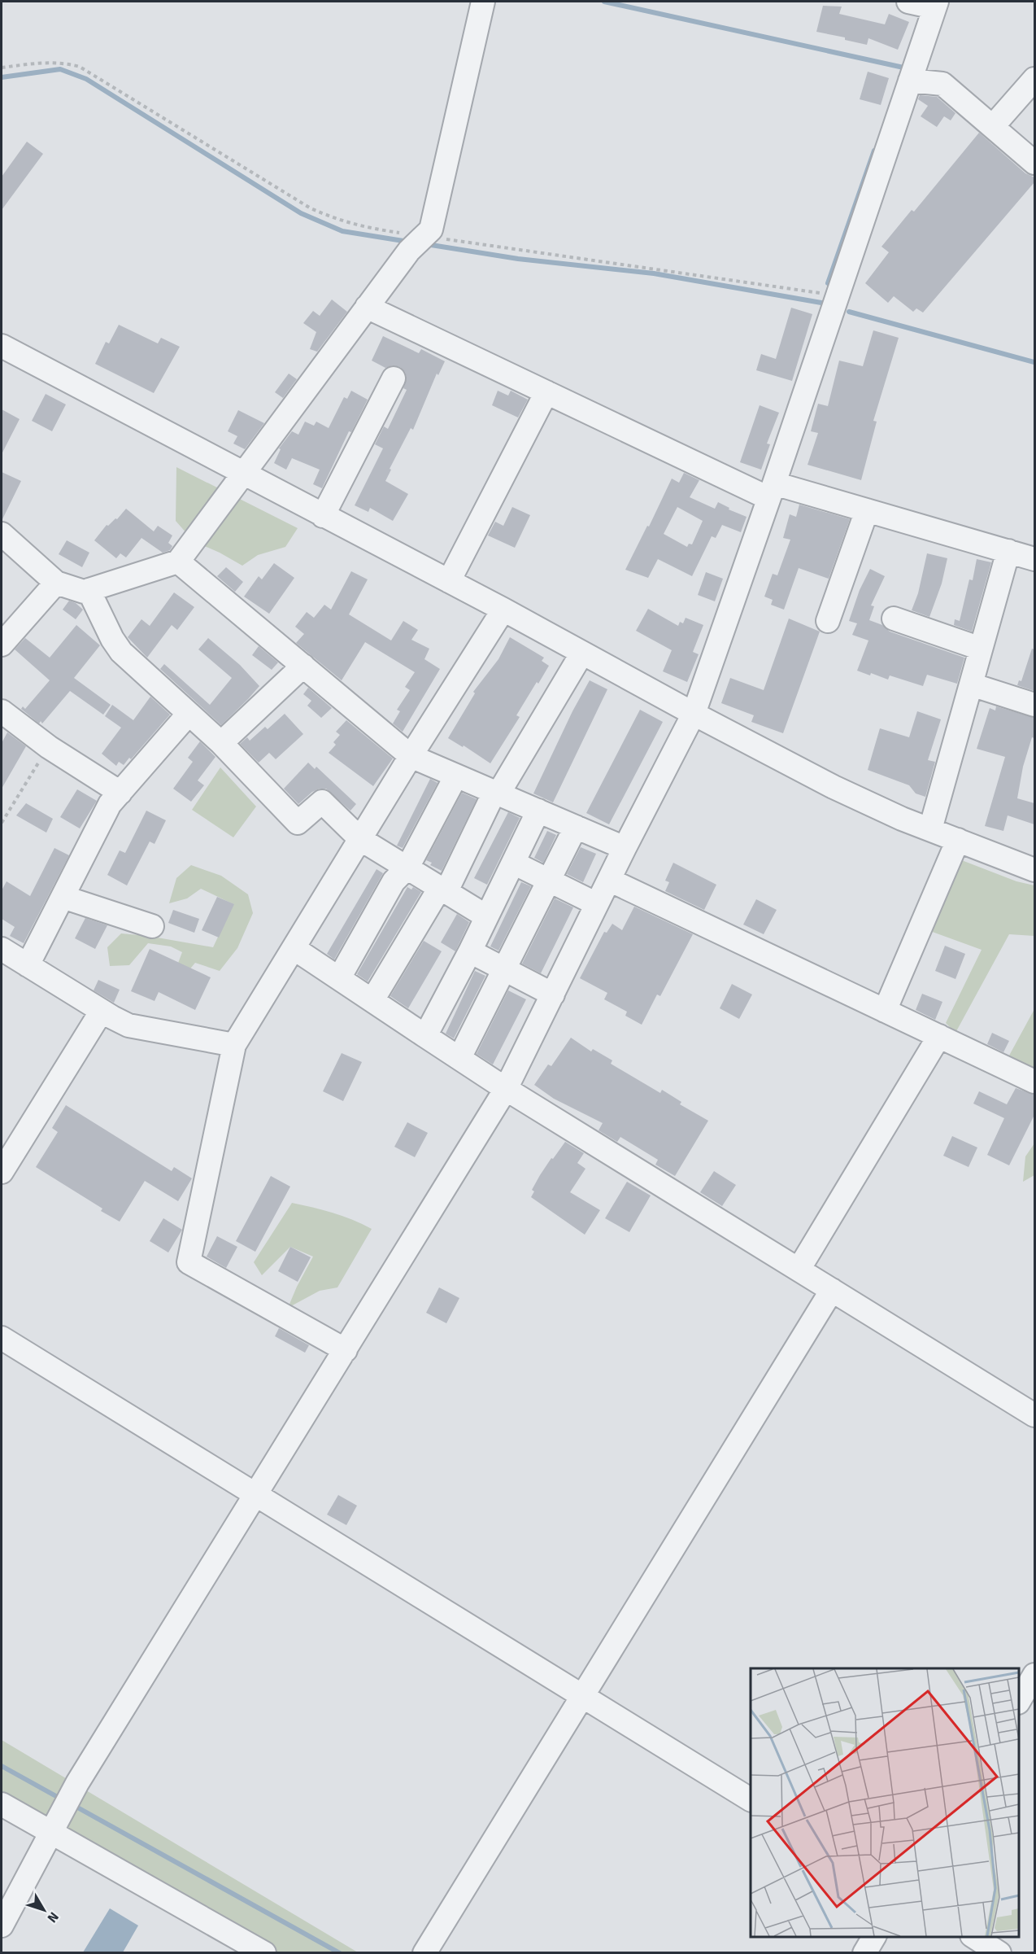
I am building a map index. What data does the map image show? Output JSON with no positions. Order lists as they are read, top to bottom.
{
  "north": "bottom right"
}
